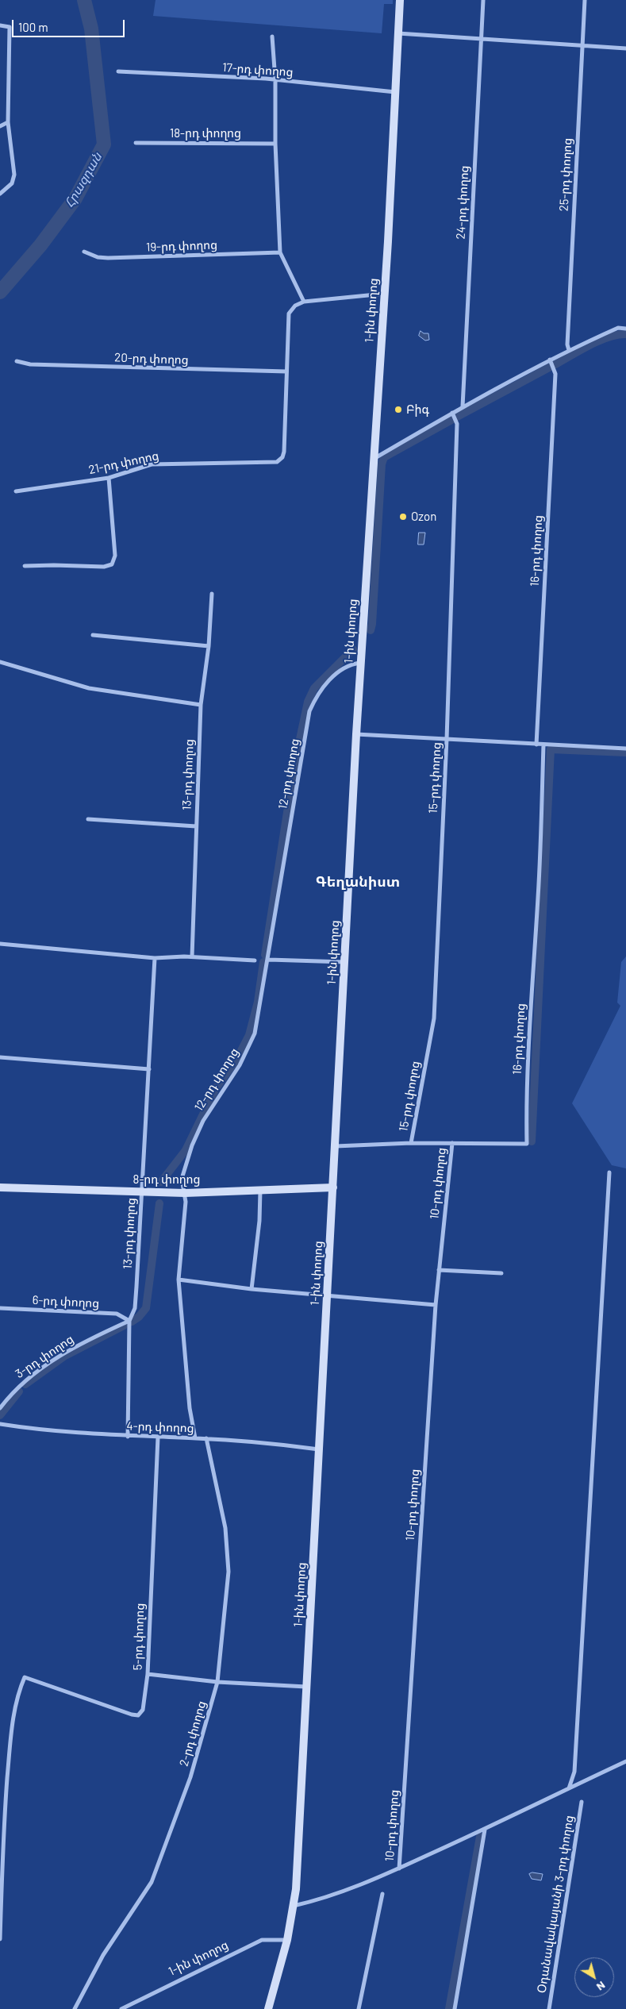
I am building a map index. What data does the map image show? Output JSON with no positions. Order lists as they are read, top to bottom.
{
  "streets": {
    "main road": ["1-ին փողոց", "8-րդ փողոց"],
    "street": [
      "17-րդ փողոց",
      "18-րդ փողոց",
      "25-րդ փողոց",
      "24-րդ փողոց",
      "19-րդ փողոց",
      "20-րդ փողոց",
      "21-րդ փողոց",
      "16-րդ փողոց",
      "12-րդ փողոց",
      "13-րդ փողոց",
      "15-րդ փողոց",
      "10-րդ փողոց",
      "6-րդ փողոց",
      "3-րդ փողոց",
      "4-րդ փողոց",
      "5-րդ փողոց",
      "2-րդ փողոց",
      "Օդանավակայանի 3-րդ փողոց"
    ]
  },
  "crossings": [
    ["17-րդ փողոց", "1-ին փողոց"],
    ["1-ին փողոց", "16-րդ փողոց"],
    ["1-ին փողոց", "12-րդ փողոց"],
    ["1-ին փողոց", "8-րդ փողոց"],
    ["1-ին փողոց", "4-րդ փողոց"],
    ["20-րդ փողոց", "21-րդ փողոց"],
    ["16-րդ փողոց", "15-րդ փողոց"],
    ["16-րդ փողոց", "10-րդ փողոց"],
    ["12-րդ փողոց", "8-րդ փողոց"],
    ["12-րդ փողոց", "4-րդ փողոց"],
    ["13-րդ փողոց", "8-րդ փողոց"],
    ["13-րդ փողոց", "6-րդ փողոց"],
    ["13-րդ փողոց", "3-րդ փողոց"],
    ["13-րդ փողոց", "4-րդ փողոց"],
    ["6-րդ փողոց", "3-րդ փողոց"],
    ["4-րդ փողոց", "5-րդ փողոց"],
    ["4-րդ փողոց", "2-րդ փողոց"]
  ],
  "districts": ["Գեղանիստ"],
  "water": ["Հրազդան"],
  "places": ["Բիգ", "Ozon"],
  "scale_bar": "100 m",
  "north": "bottom right"
}
